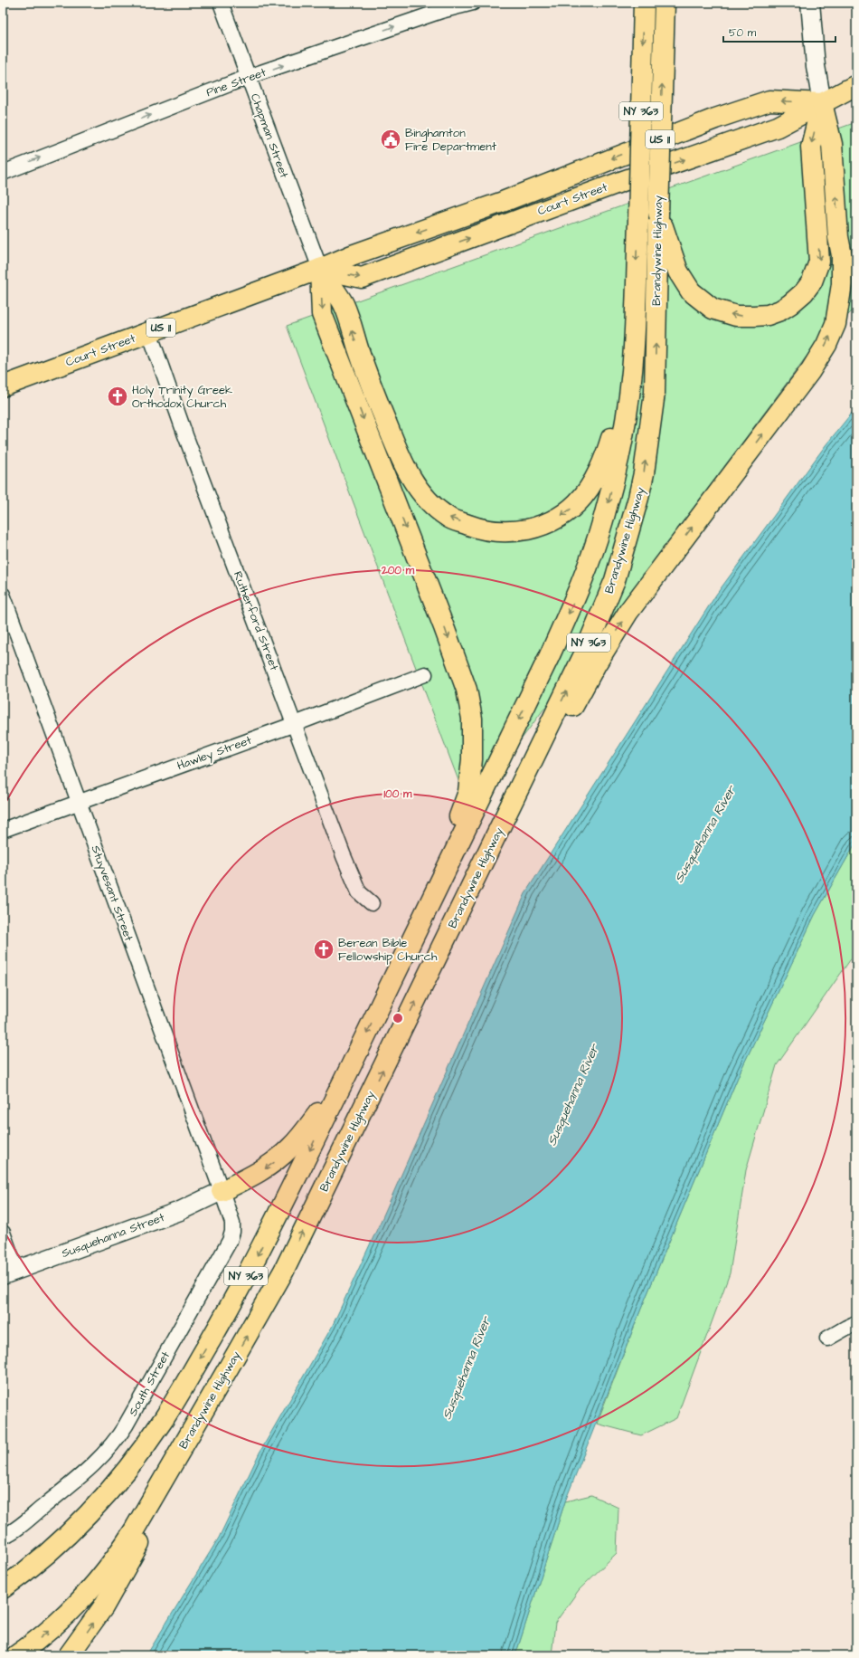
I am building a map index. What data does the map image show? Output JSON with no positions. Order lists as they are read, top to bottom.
{
  "streets": {
    "main road": [
      "NY 363",
      "US 11",
      "Court Street",
      "Brandywine Highway"
    ],
    "street": [
      "Pine Street",
      "Chapman Street",
      "Rutherford Street",
      "Hawley Street",
      "Stuyvesant Street",
      "Susquehanna Street",
      "South Street"
    ]
  },
  "crossings": [
    ["Pine Street", "Chapman Street"],
    ["Chapman Street", "Court Street"],
    ["Court Street", "Rutherford Street"],
    ["Rutherford Street", "Hawley Street"],
    ["Hawley Street", "Stuyvesant Street"],
    ["Stuyvesant Street", "Susquehanna Street"],
    ["Stuyvesant Street", "South Street"],
    ["Susquehanna Street", "South Street"]
  ],
  "one_way": ["Pine Street"],
  "water": ["Susquehanna River"],
  "places": {
    "public building": ["Binghamton Fire Department"],
    "church": ["Holy Trinity Greek Orthodox Church", "Berean Bible Fellowship Church"]
  },
  "scale_bar": "50 m",
  "rings": ["200 m", "100 m"]
}
